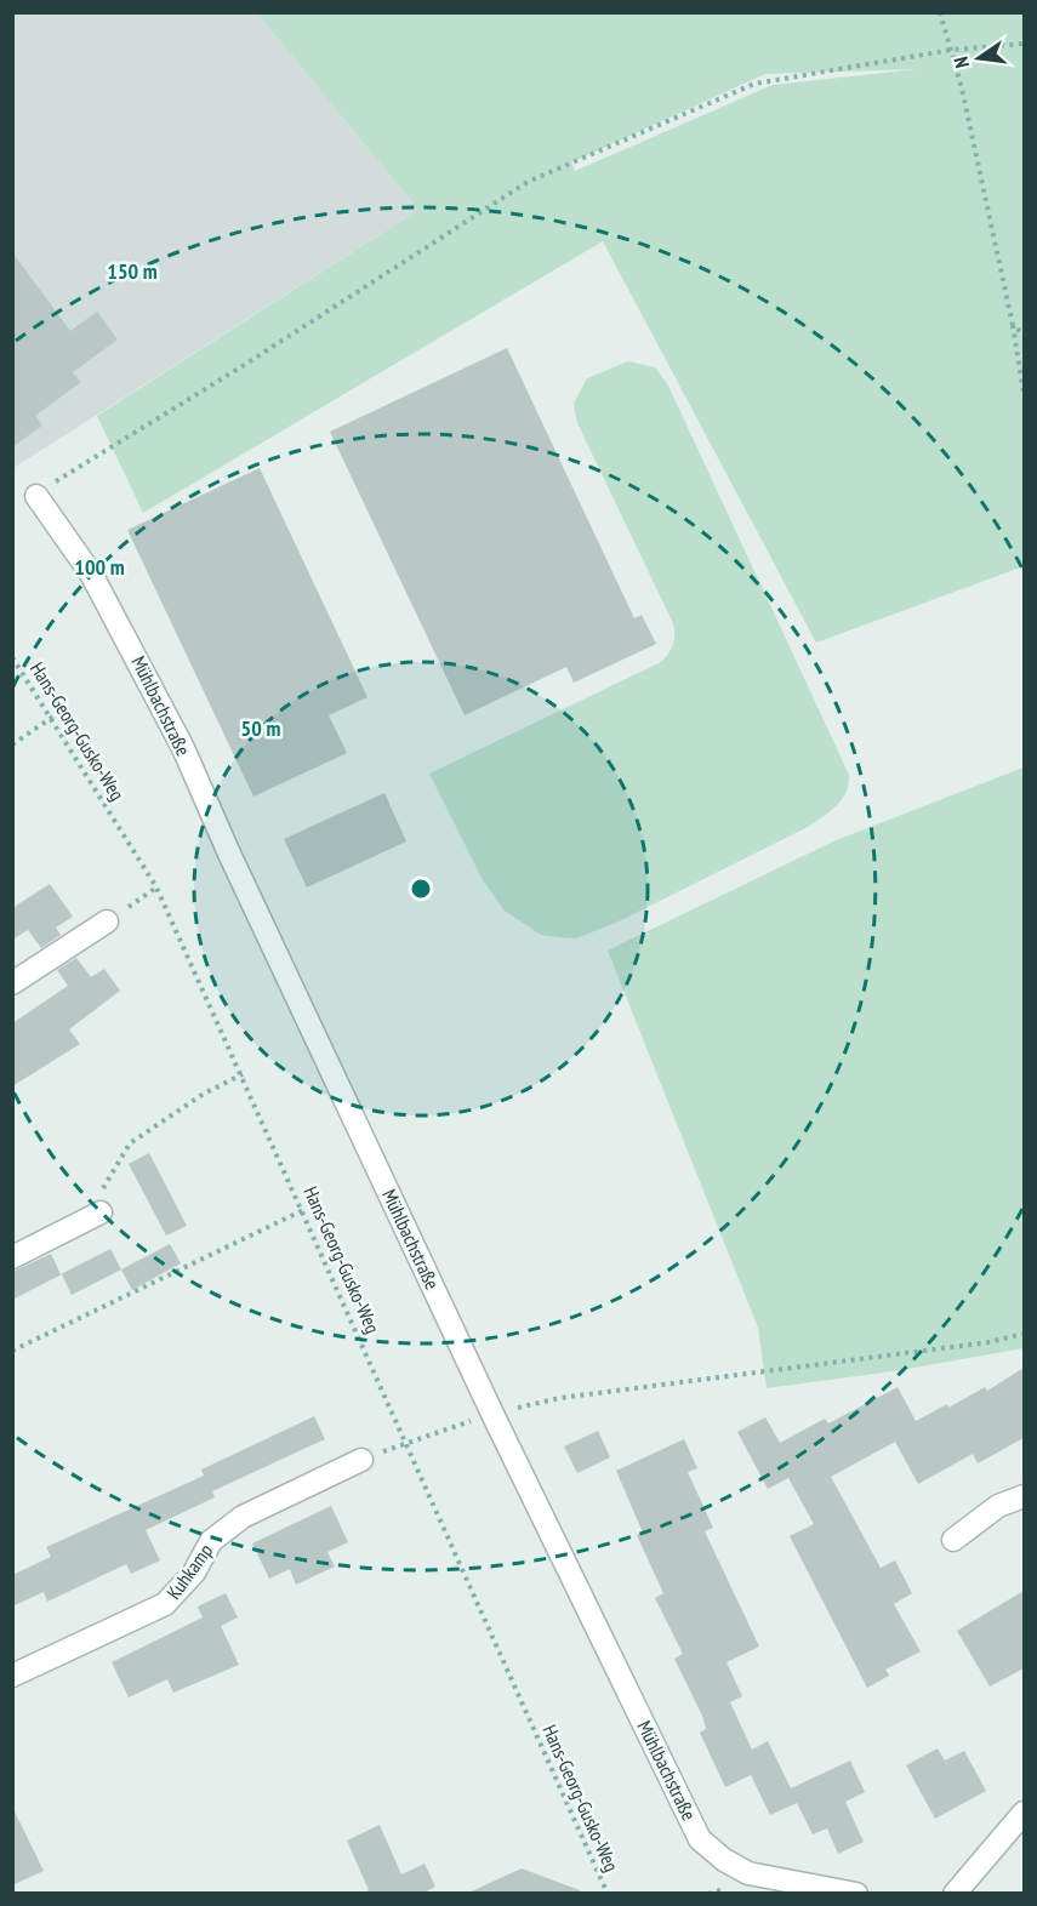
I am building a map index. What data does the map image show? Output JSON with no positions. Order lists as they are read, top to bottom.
{
  "streets": {
    "street": ["Mühlbachstraße", "Kuhkamp"],
    "path": ["Hans-Georg-Gusko-Weg"]
  },
  "north": "left",
  "rings": ["150 m", "100 m", "50 m"]
}
